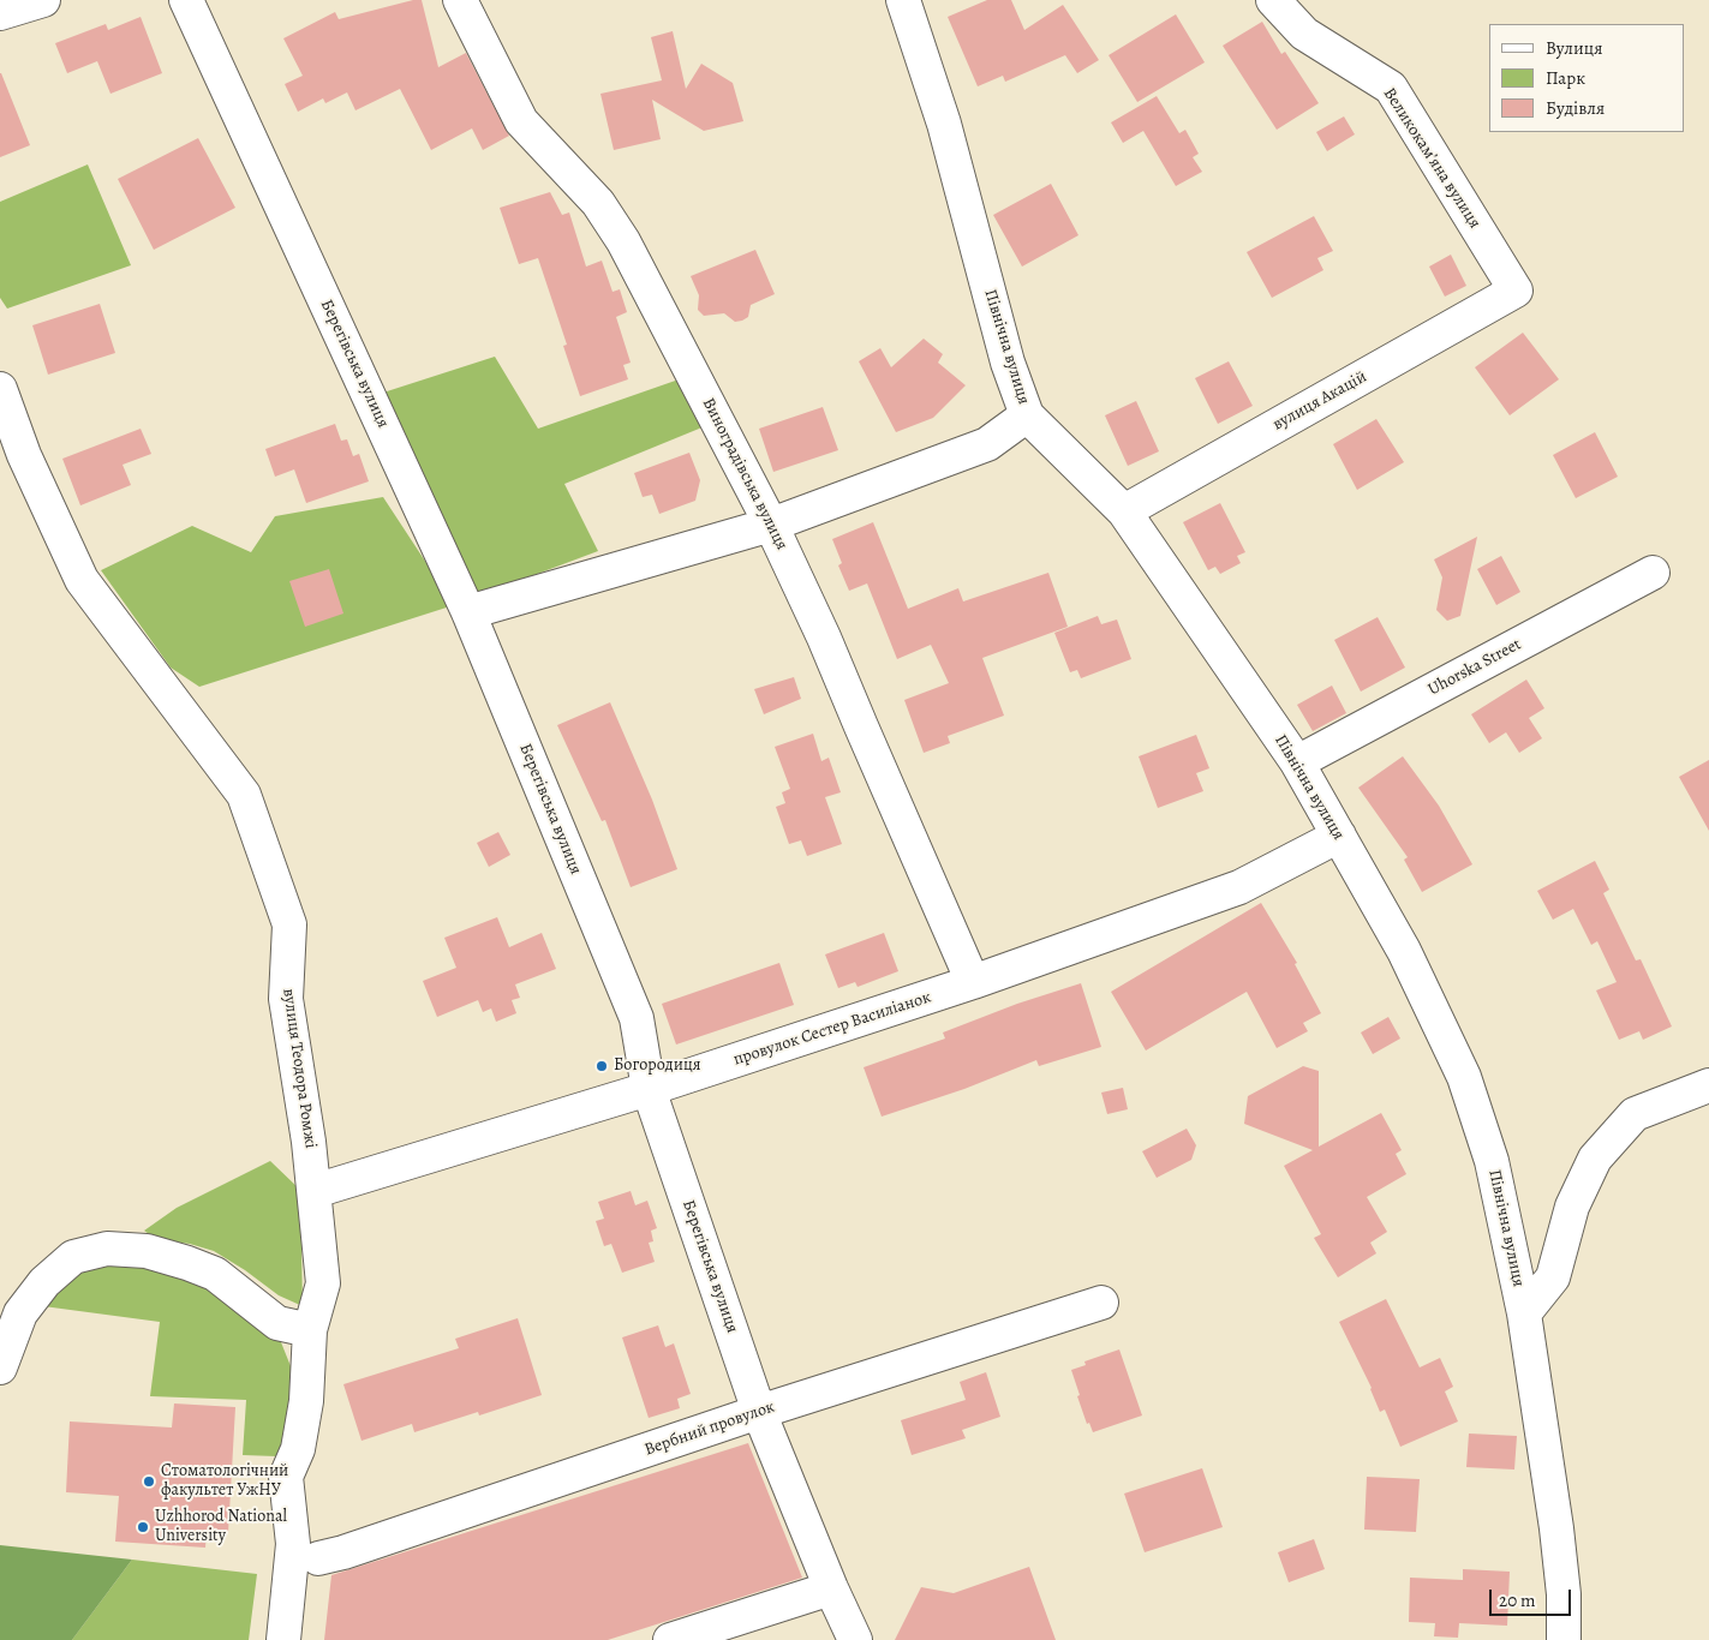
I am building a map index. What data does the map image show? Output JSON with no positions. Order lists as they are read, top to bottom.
{
  "streets": {
    "street": [
      "Великокамʼяна вулиця",
      "Північна вулиця",
      "Берегівська вулиця",
      "вулиця Акацій",
      "Виноградівська вулиця",
      "Uhorska Street",
      "провулок Сестер Василіанок",
      "вулиця Теодора Ромжі",
      "Вербний провулок"
    ]
  },
  "crossings": [
    ["Великокамʼяна вулиця", "вулиця Акацій"],
    ["Північна вулиця", "вулиця Акацій"],
    ["Північна вулиця", "Uhorska Street"],
    ["Північна вулиця", "провулок Сестер Василіанок"],
    ["Берегівська вулиця", "провулок Сестер Василіанок"],
    ["Берегівська вулиця", "Вербний провулок"],
    ["Виноградівська вулиця", "провулок Сестер Василіанок"],
    ["провулок Сестер Василіанок", "вулиця Теодора Ромжі"]
  ],
  "places": ["Богородиця", "Стоматологічний факультет УжНУ", "Uzhhorod National University"],
  "legend": ["Вулиця", "Парк", "Будівля"],
  "scale_bar": "20 m"
}
